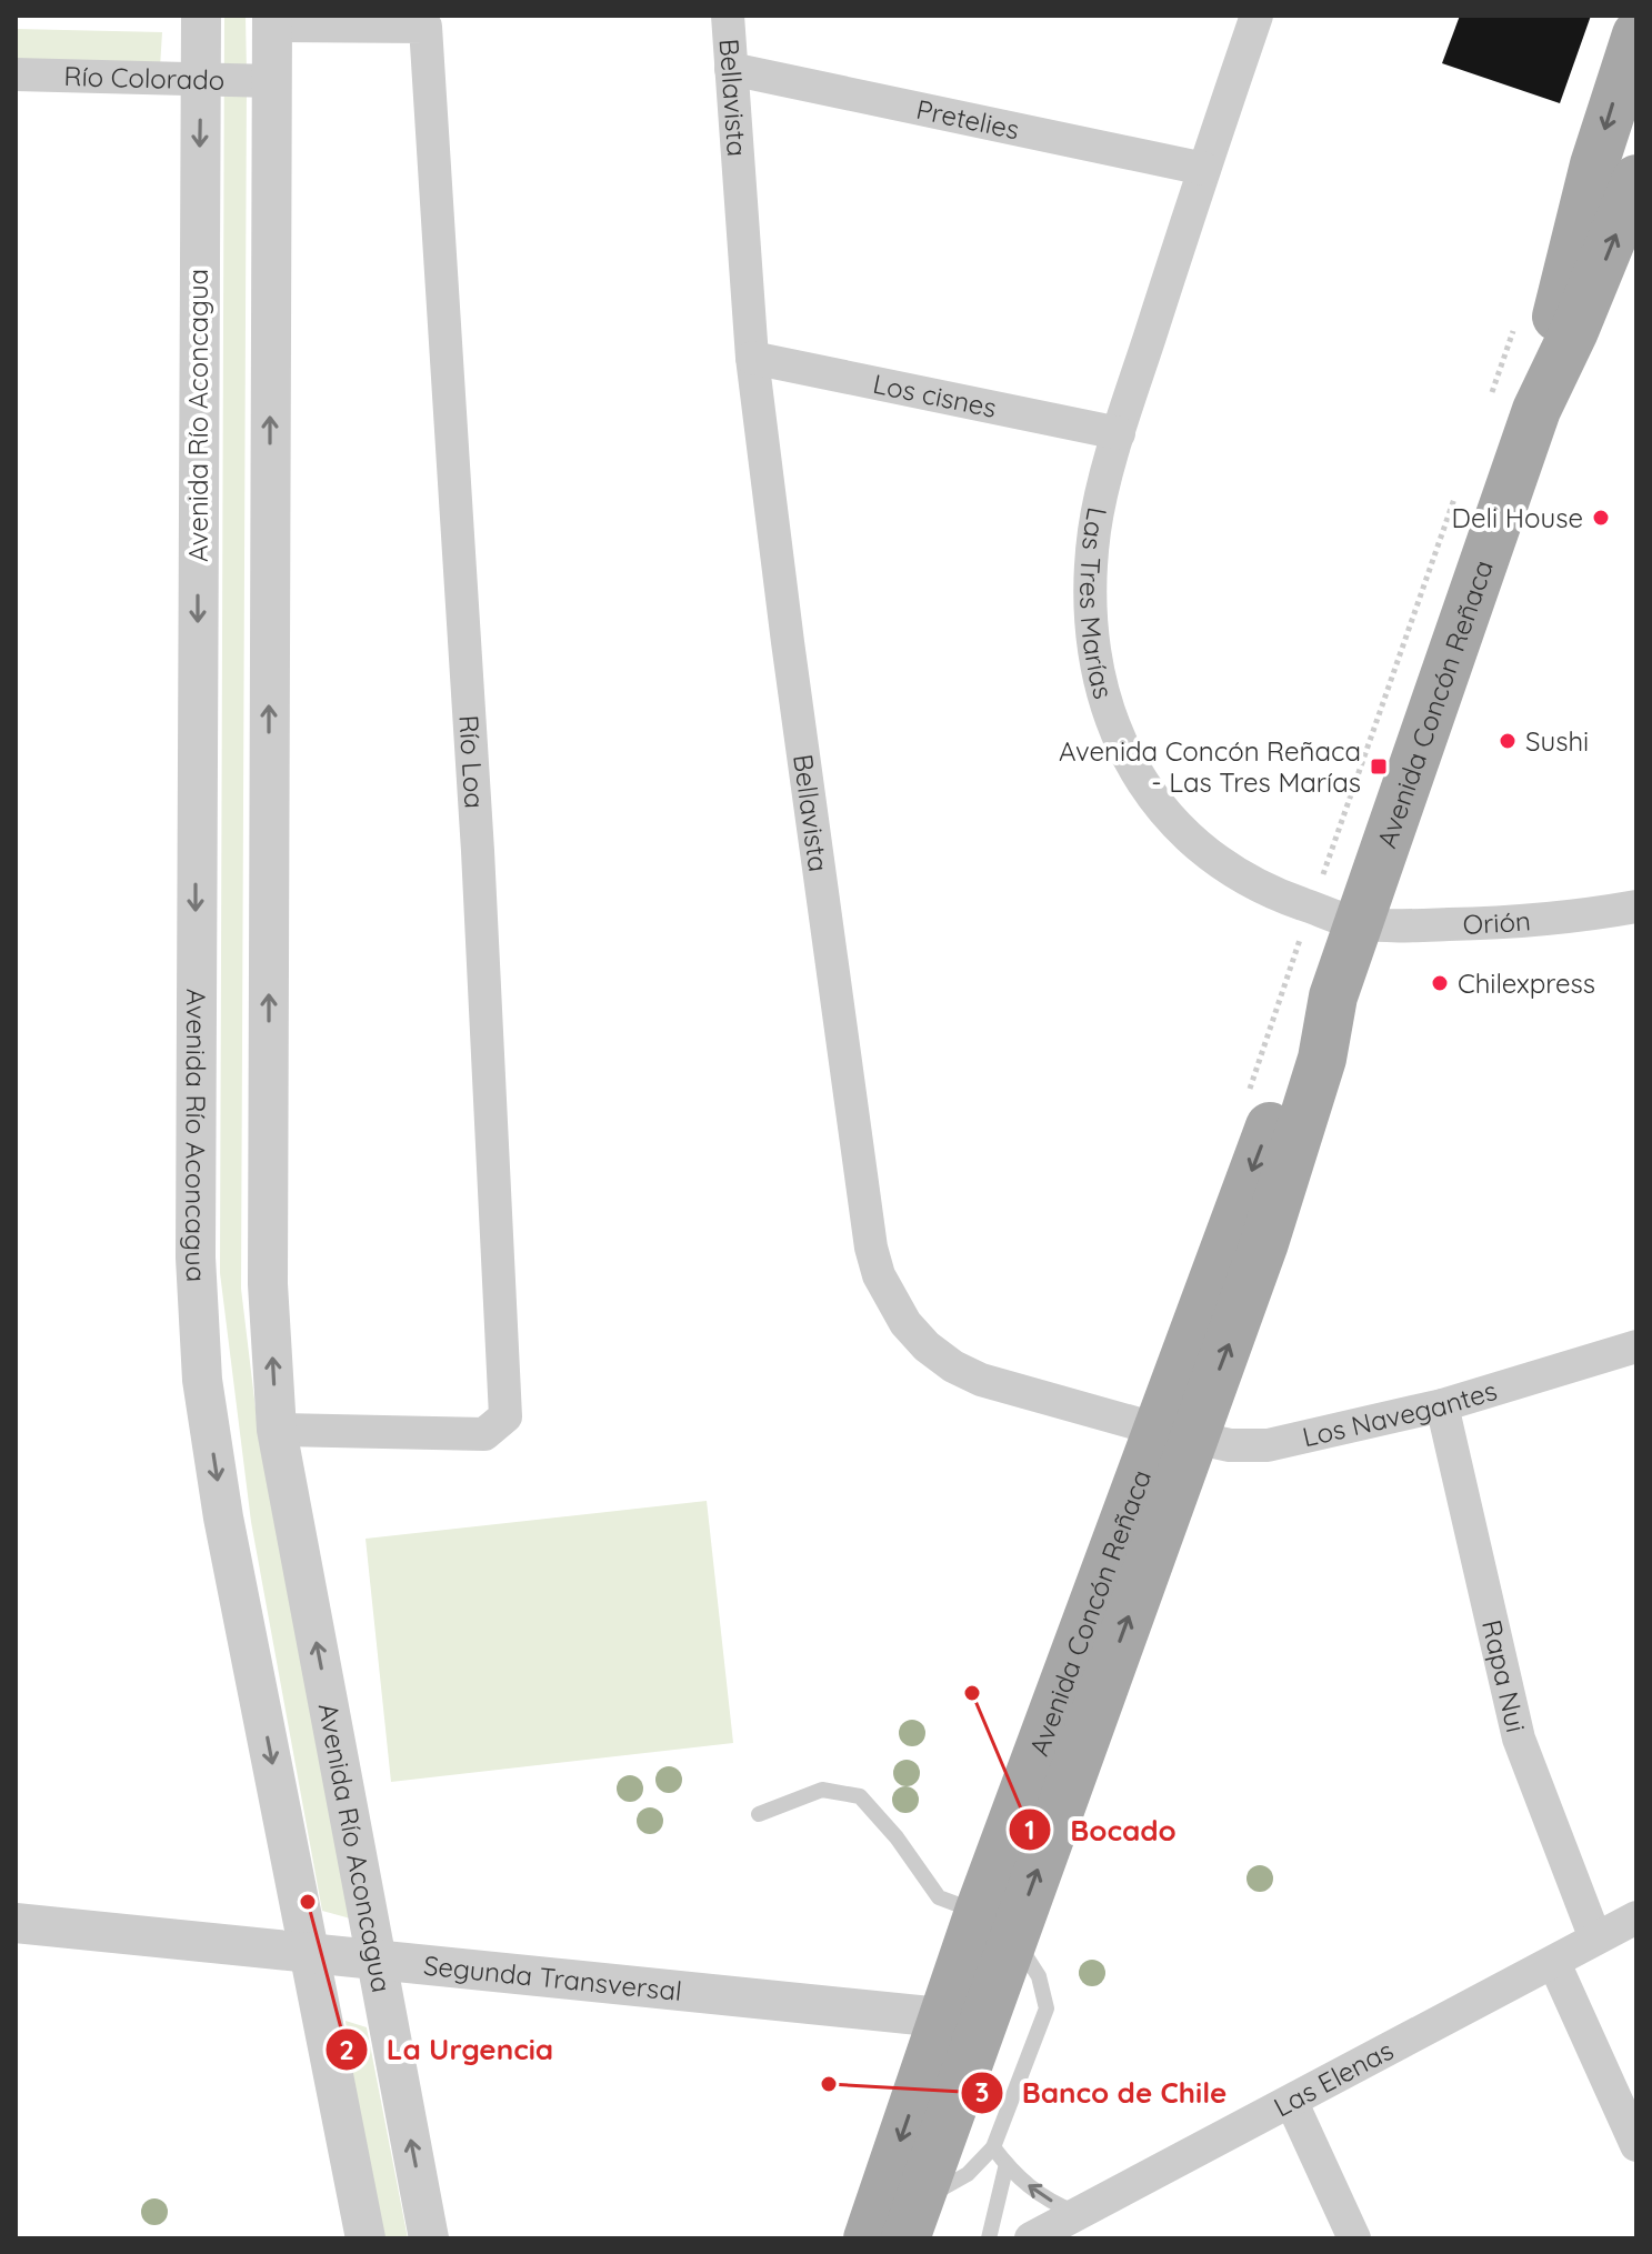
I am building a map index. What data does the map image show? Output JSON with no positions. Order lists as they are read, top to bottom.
{
  "streets": {
    "main road": ["Avenida Concón Reñaca"],
    "street": [
      "Río Colorado",
      "Bellavista",
      "Pretelies",
      "Los cisnes",
      "Avenida Río Aconcagua",
      "Las Tres Marías",
      "Río Loa",
      "Orión",
      "Los Navegantes",
      "Rapa Nui",
      "Segunda Transversal",
      "Las Elenas"
    ]
  },
  "crossings": [
    ["Río Colorado", "Avenida Río Aconcagua"],
    ["Bellavista", "Pretelies"],
    ["Bellavista", "Los cisnes"],
    ["Bellavista", "Avenida Concón Reñaca"],
    ["Bellavista", "Los Navegantes"],
    ["Pretelies", "Las Tres Marías"],
    ["Los cisnes", "Las Tres Marías"],
    ["Avenida Río Aconcagua", "Río Loa"],
    ["Avenida Río Aconcagua", "Segunda Transversal"],
    ["Las Tres Marías", "Avenida Concón Reñaca"],
    ["Las Tres Marías", "Orión"],
    ["Avenida Concón Reñaca", "Orión"],
    ["Avenida Concón Reñaca", "Los Navegantes"],
    ["Avenida Concón Reñaca", "Segunda Transversal"],
    ["Los Navegantes", "Rapa Nui"],
    ["Rapa Nui", "Las Elenas"]
  ],
  "places": {
    "other": [
      "Deli House",
      "Sushi",
      "Chilexpress",
      "Bocado",
      "La Urgencia",
      "Banco de Chile"
    ],
    "transit": ["Avenida Concón Reñaca - Las Tres Marías"]
  }
}
